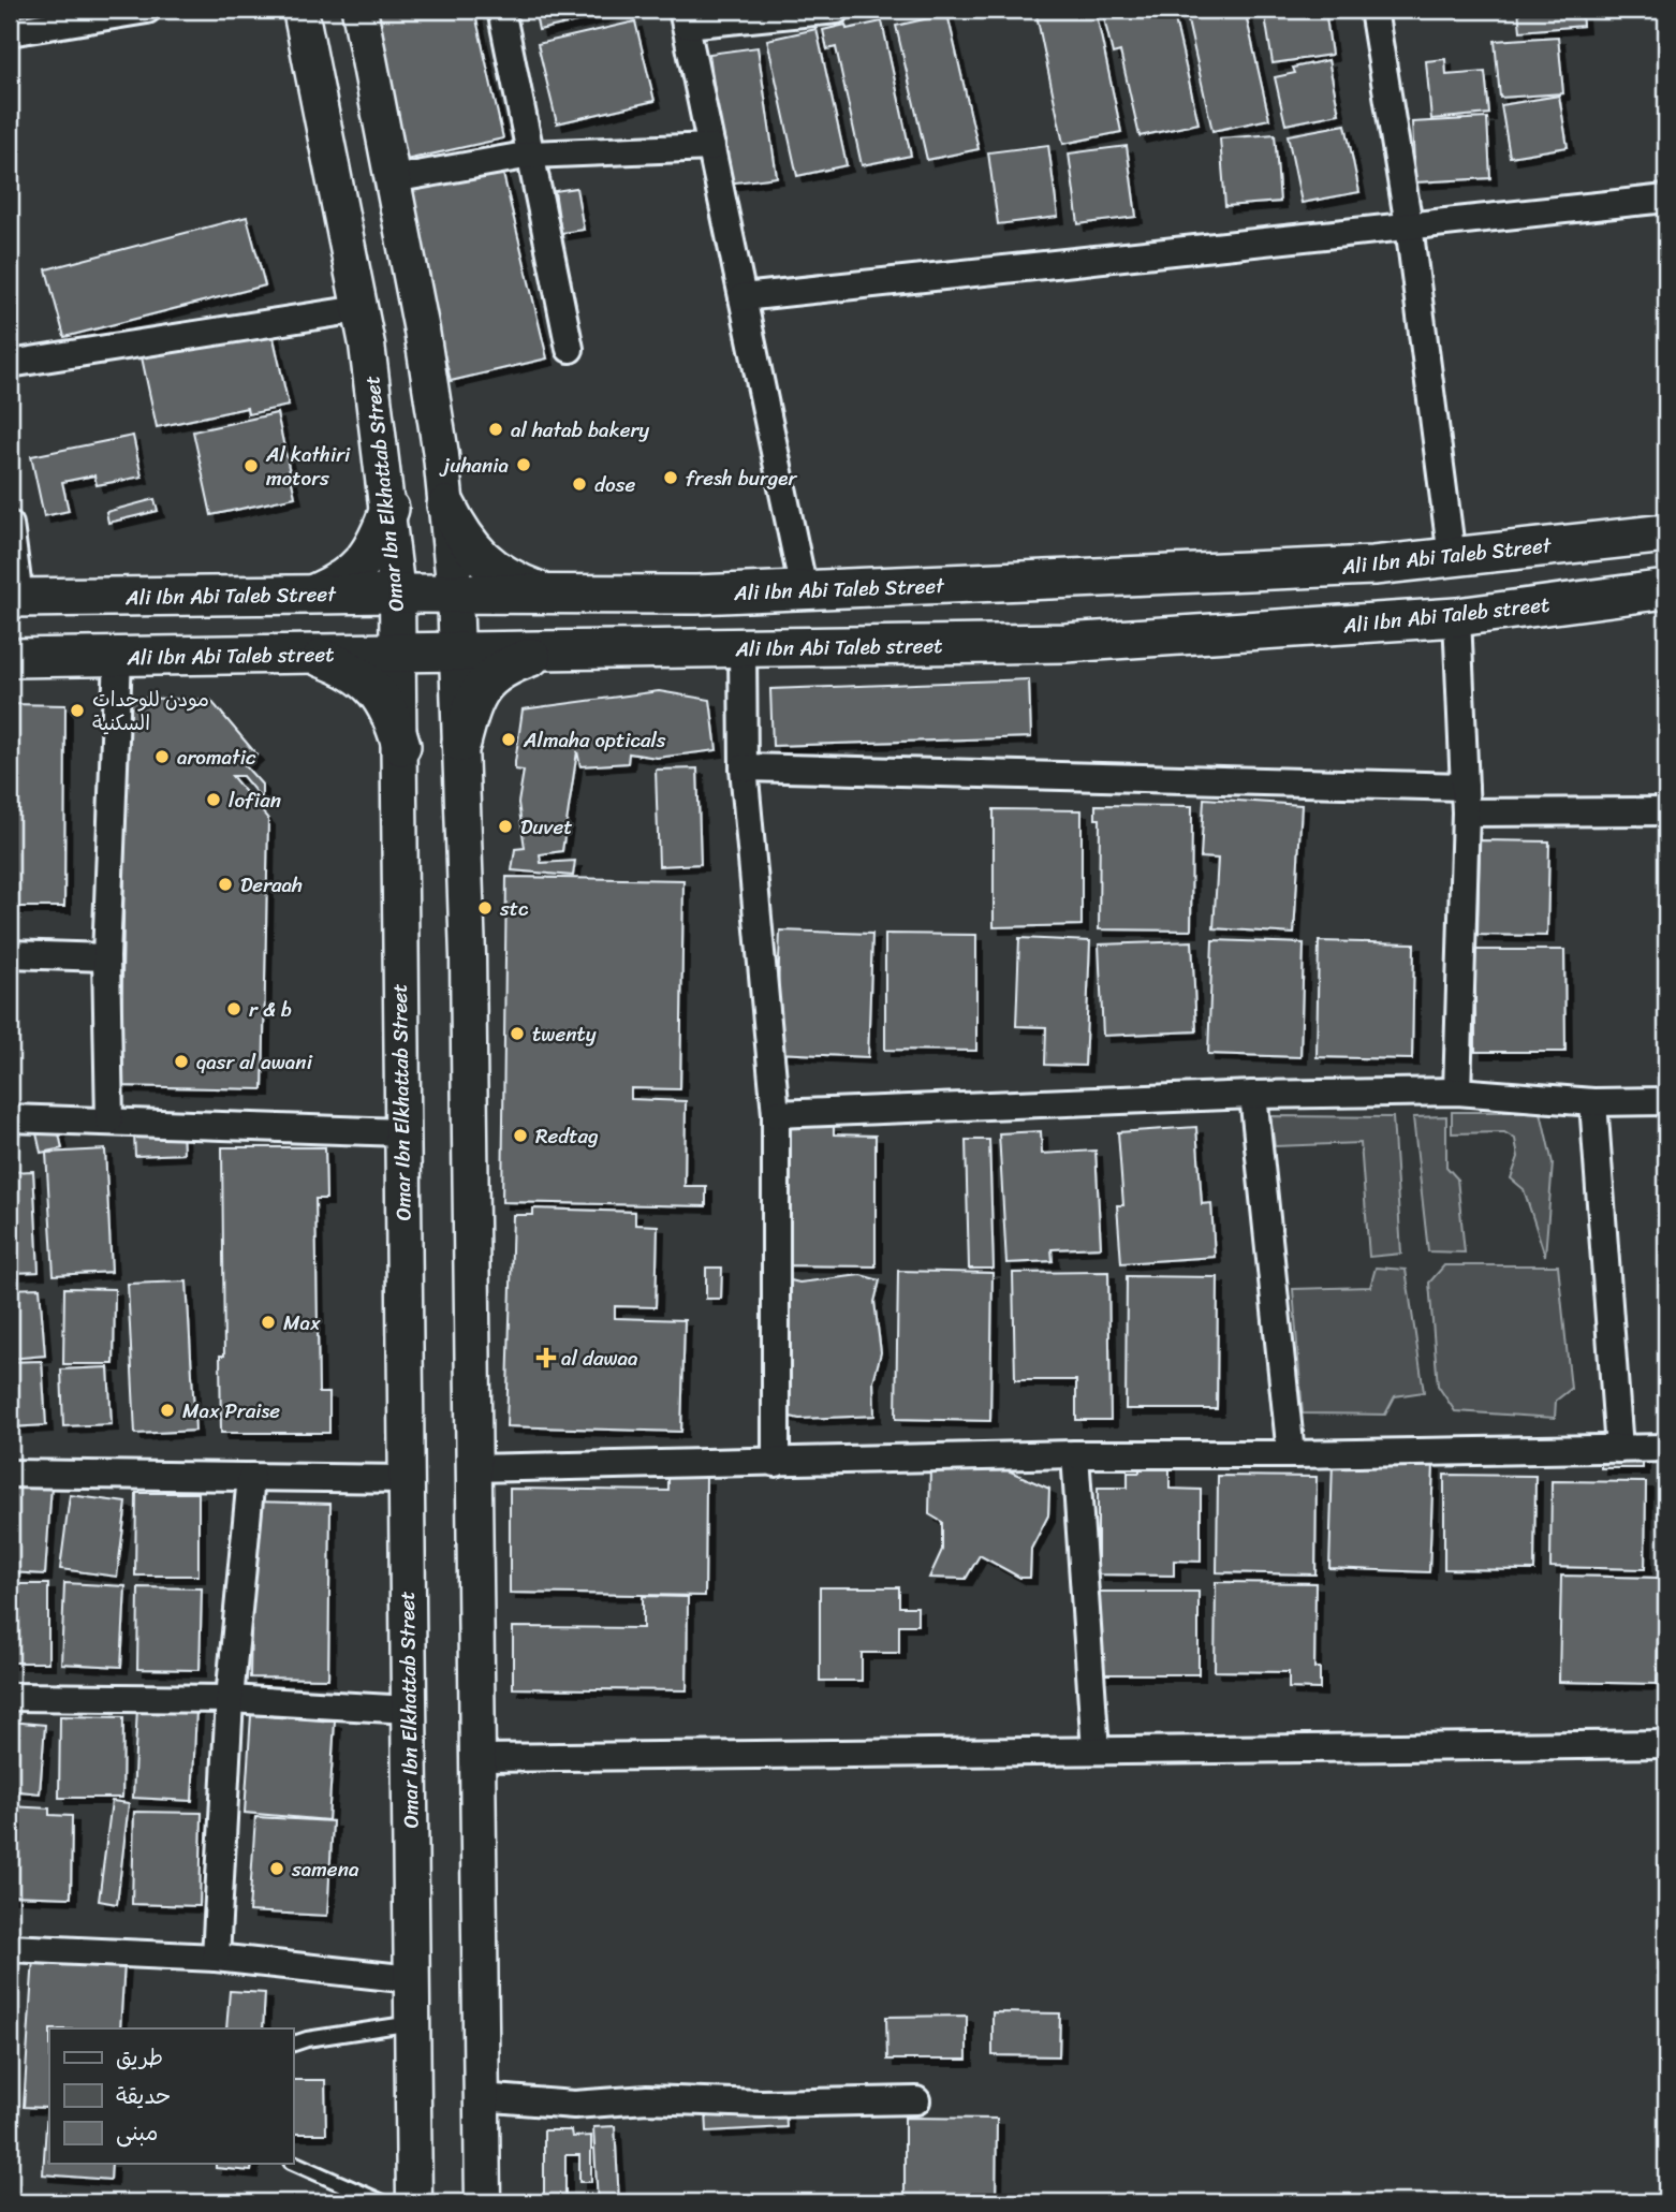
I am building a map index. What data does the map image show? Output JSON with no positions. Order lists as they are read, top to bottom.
{
  "streets": {
    "main road": ["Ali Ibn Abi Taleb Street", "Ali Ibn Abi Taleb street"],
    "street": ["Omar Ibn Elkhattab Street"]
  },
  "crossings": [
    ["Omar Ibn Elkhattab Street", "Ali Ibn Abi Taleb Street"],
    ["Omar Ibn Elkhattab Street", "Ali Ibn Abi Taleb street"]
  ],
  "places": {
    "other": [
      "al hatab bakery",
      "juhania",
      "Al kathiri motors",
      "fresh burger",
      "dose",
      "مودن للوحدات السكنية",
      "Almaha opticals",
      "aromatic",
      "lofian",
      "Duvet",
      "Deraah",
      "stc",
      "r & b",
      "twenty",
      "qasr al awani",
      "Redtag",
      "Max",
      "Max Praise",
      "samena"
    ],
    "health": ["al dawaa"]
  },
  "legend": ["طريق", "حديقة", "مبنى"]
}
